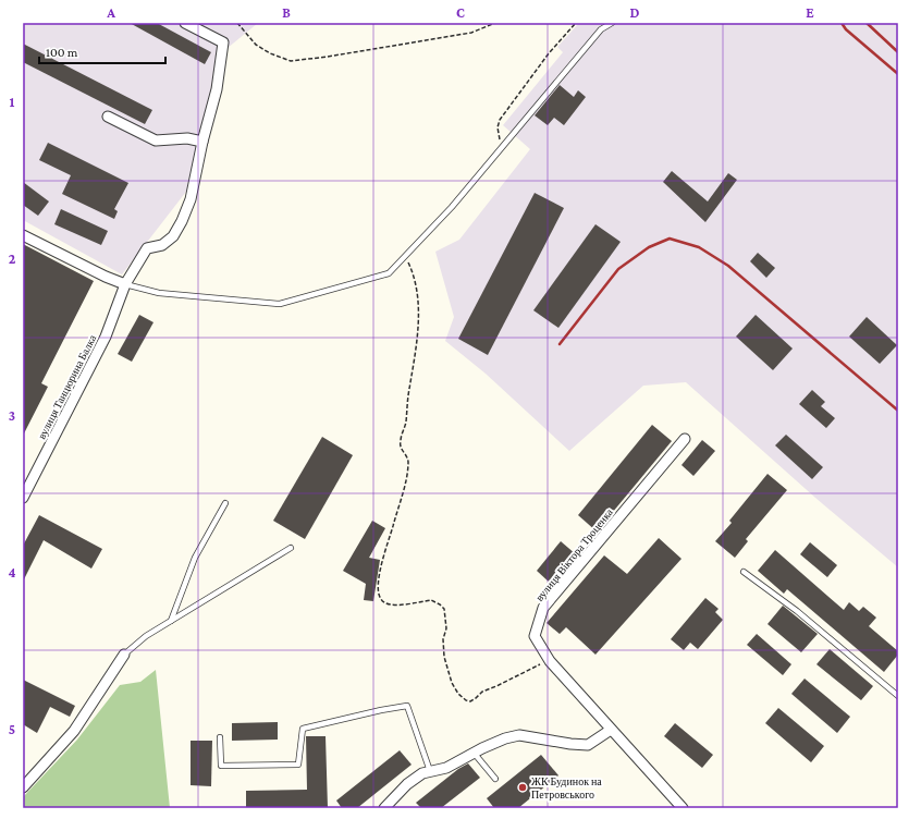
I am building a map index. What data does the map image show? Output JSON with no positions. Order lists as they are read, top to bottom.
{
  "streets": {
    "street": ["вулиця Танцюрина Балка", "вулиця Віктора Троценка"]
  },
  "places": ["ЖК Будинок на Петровського"],
  "scale_bar": "100 m",
  "grid": {
    "columns": [
      "A",
      "B",
      "C",
      "D",
      "E"
    ],
    "rows": [
      "1",
      "2",
      "3",
      "4",
      "5"
    ]
  }
}
